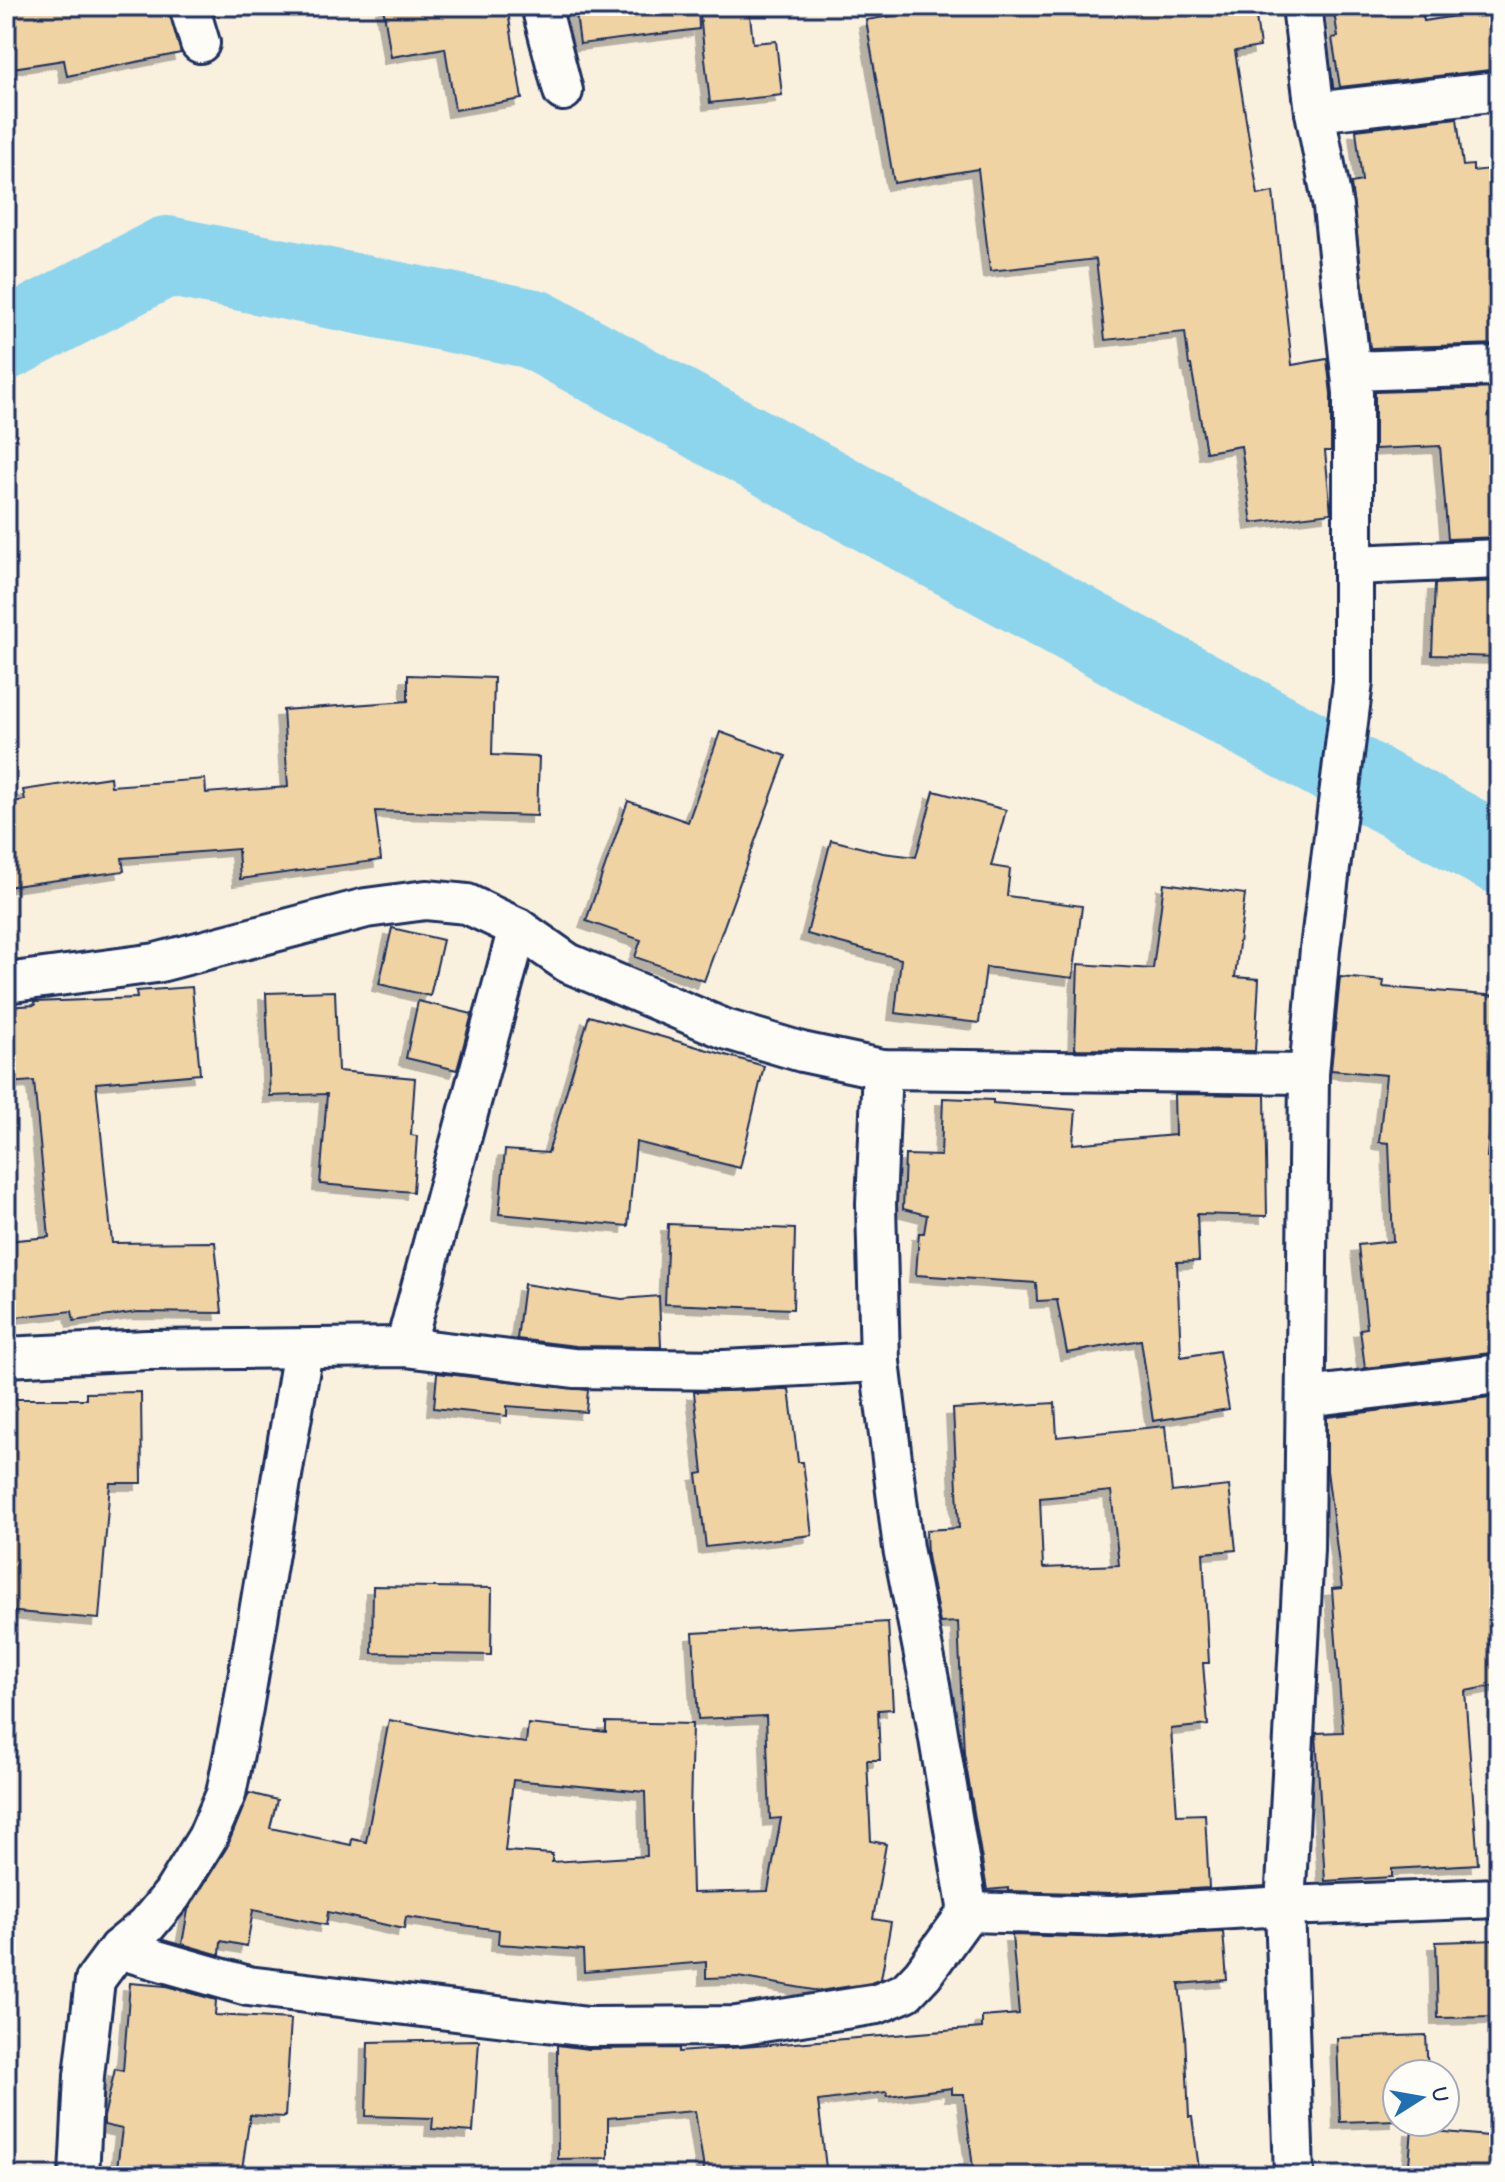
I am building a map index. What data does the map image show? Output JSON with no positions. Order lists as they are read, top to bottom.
{
  "north": "right"
}
